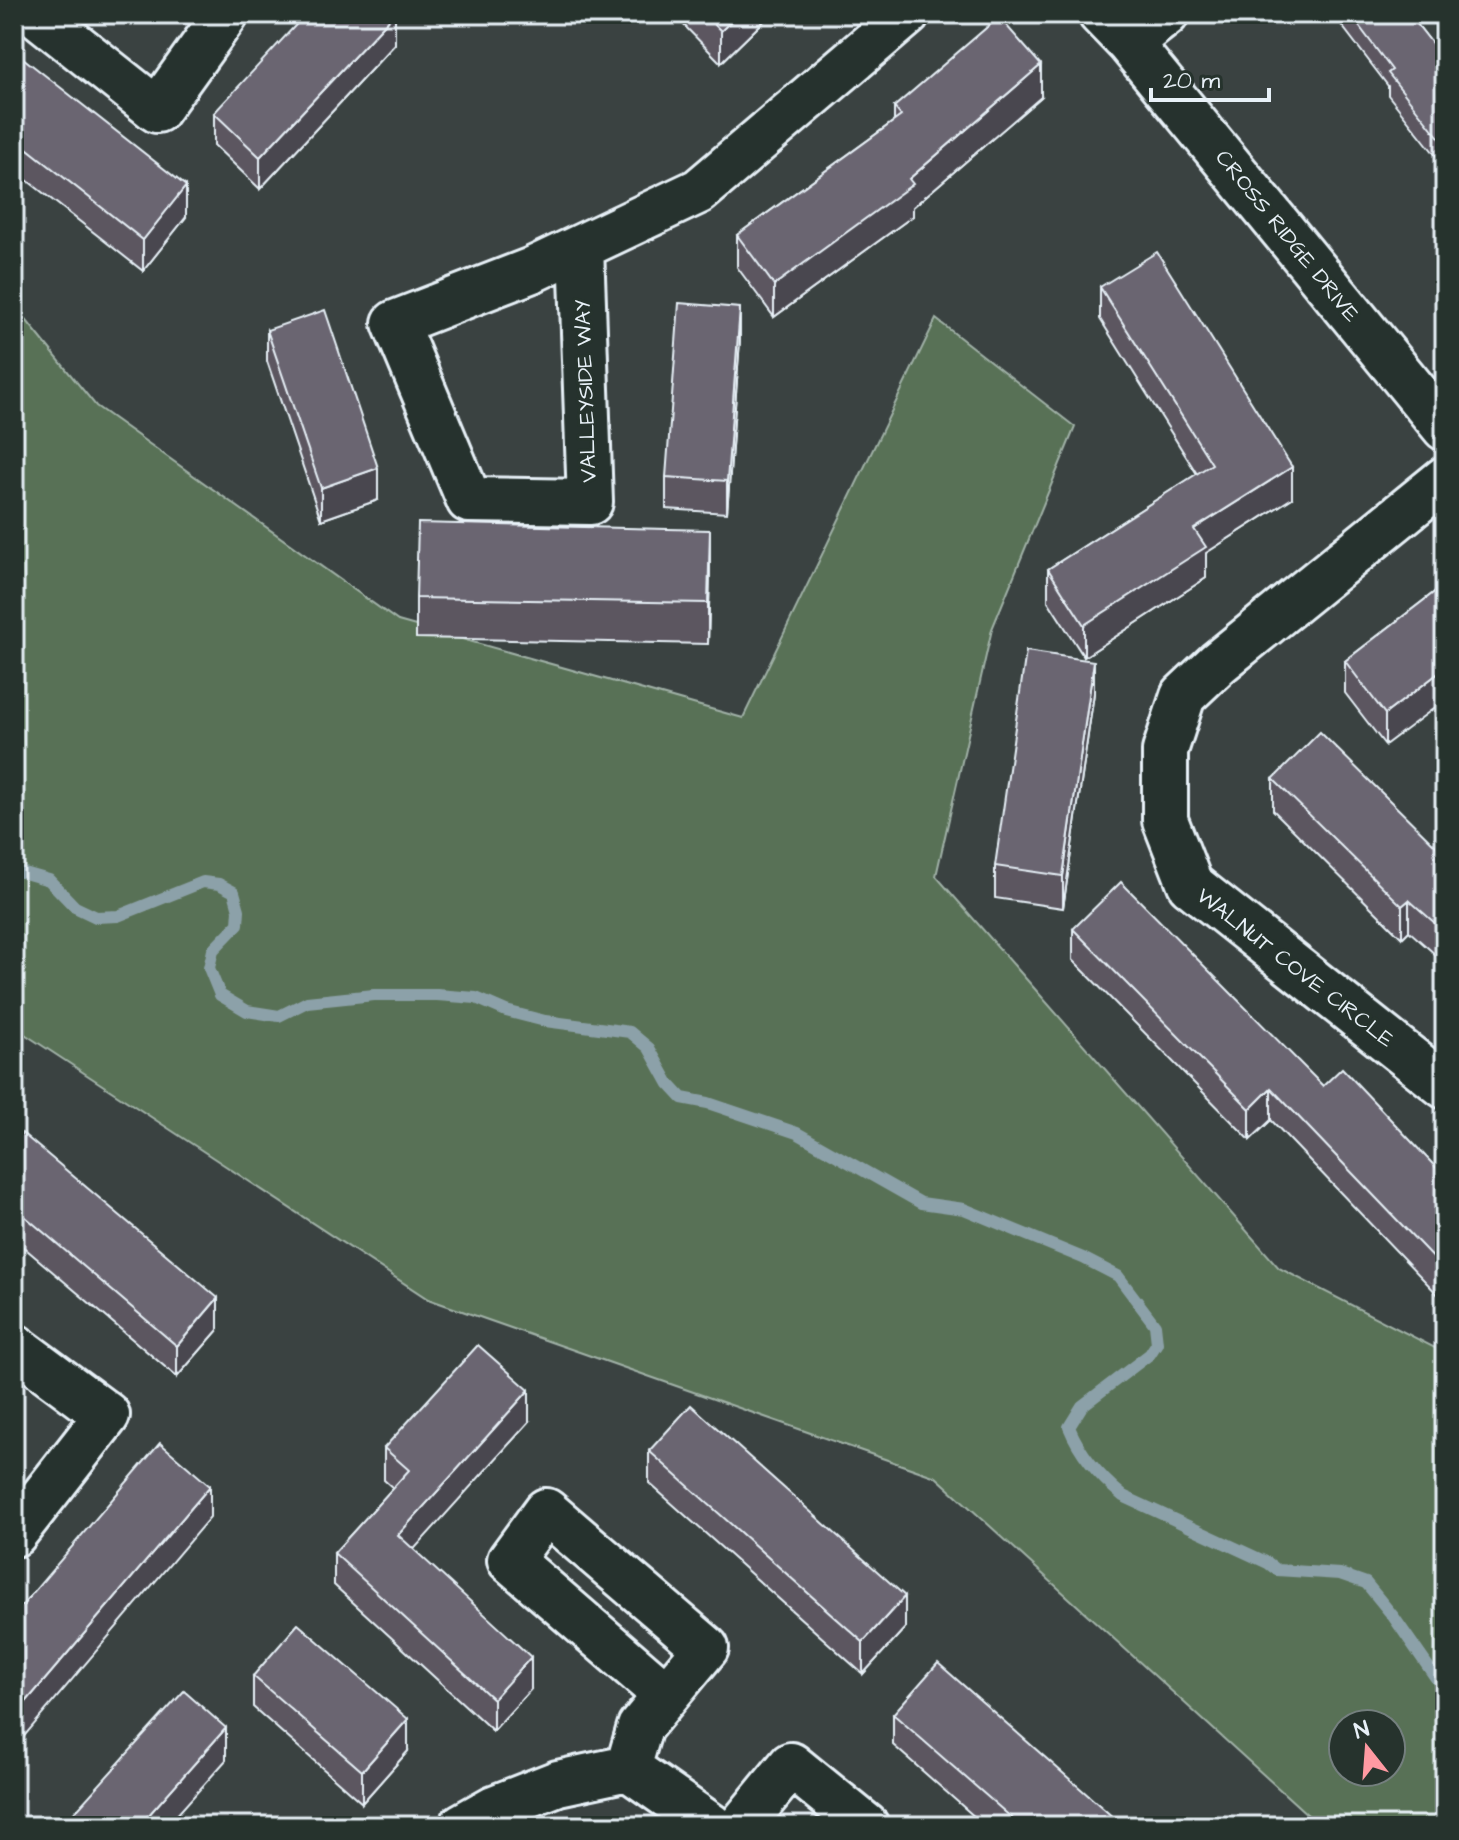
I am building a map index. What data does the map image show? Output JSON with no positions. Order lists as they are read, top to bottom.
{
  "streets": {
    "street": ["CROSS RIDGE DRIVE", "VALLEYSIDE WAY", "WALNUT COVE CIRCLE"]
  },
  "scale_bar": "20 m",
  "north": "top"
}
